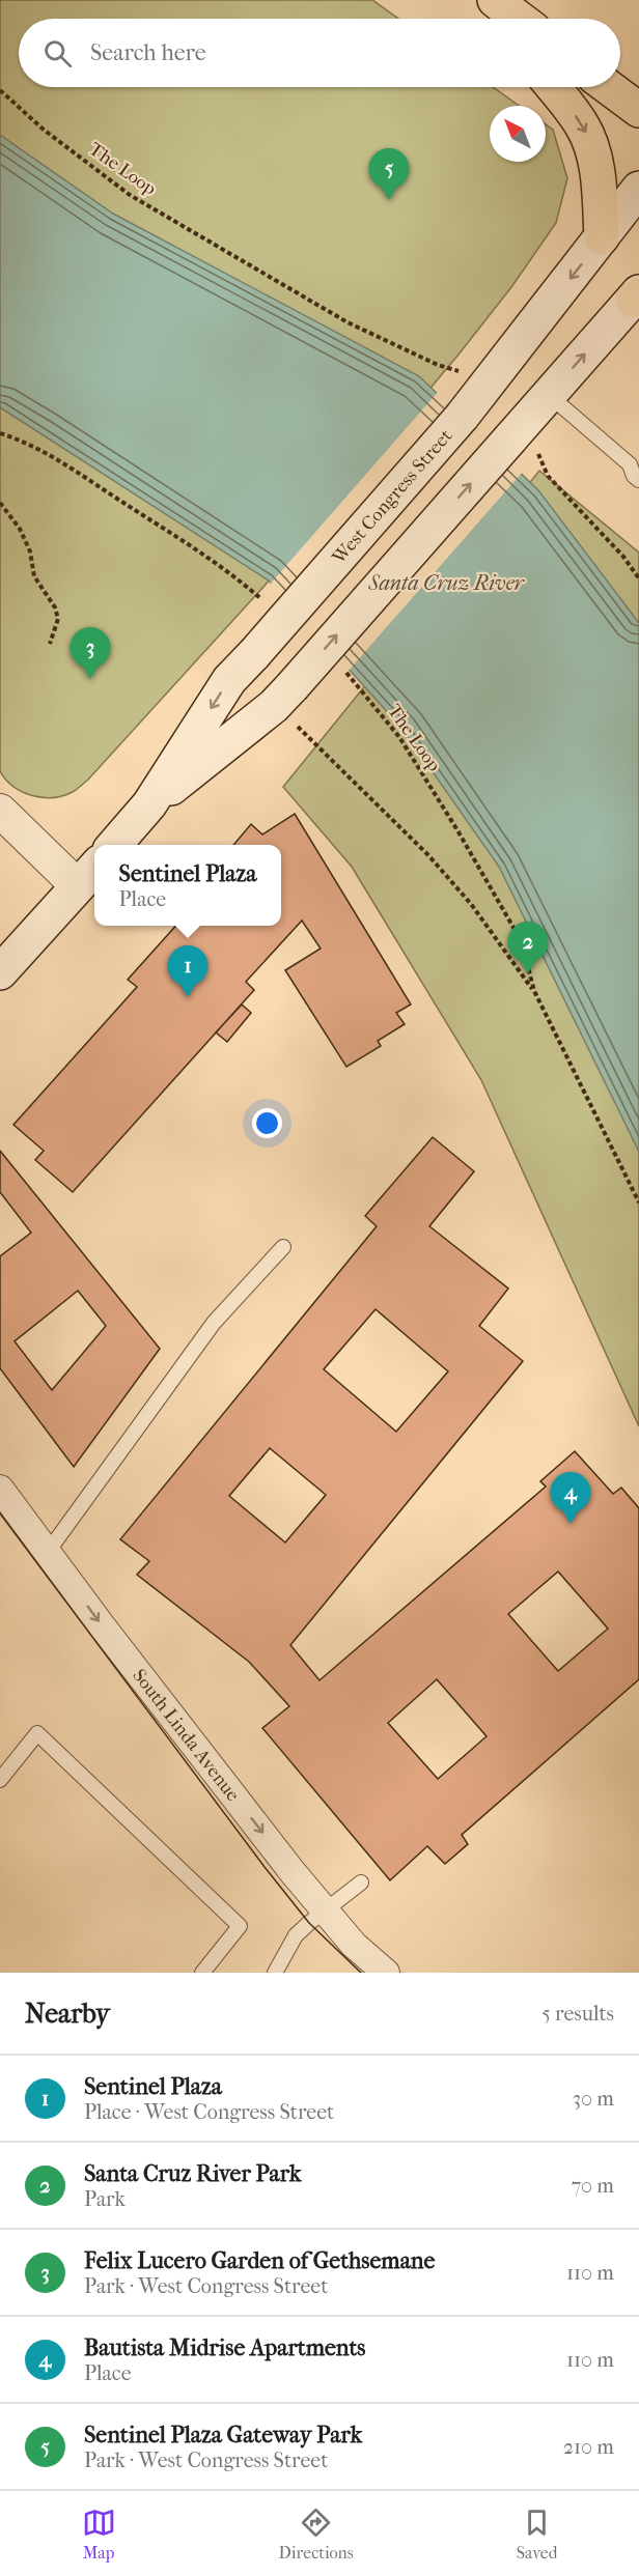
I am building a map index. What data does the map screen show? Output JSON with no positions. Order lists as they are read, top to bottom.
{
  "streets": {
    "main road": ["West Congress Street"],
    "street": ["South Linda Avenue"],
    "path": ["The Loop"]
  },
  "one_way": ["South Linda Avenue"],
  "water": ["Santa Cruz River"],
  "north": "top left",
  "page": {
    "search": "Search here",
    "pins": [
      "5",
      "3",
      "2",
      "1",
      "4"
    ],
    "popup": ["Sentinel Plaza", "Place"],
    "heading": ["Nearby", "5 results"],
    "list": [
      {
        "mark": "1",
        "name": "Sentinel Plaza",
        "note": "Place · West Congress Street",
        "value": "30 m"
      },
      {
        "mark": "2",
        "name": "Santa Cruz River Park",
        "note": "Park",
        "value": "70 m"
      },
      {
        "mark": "3",
        "name": "Felix Lucero Garden of Gethsemane",
        "note": "Park · West Congress Street",
        "value": "110 m"
      },
      {
        "mark": "4",
        "name": "Bautista Midrise Apartments",
        "note": "Place",
        "value": "110 m"
      },
      {
        "mark": "5",
        "name": "Sentinel Plaza Gateway Park",
        "note": "Park · West Congress Street",
        "value": "210 m"
      }
    ],
    "nav": ["Map", "Directions", "Saved"]
  }
}
